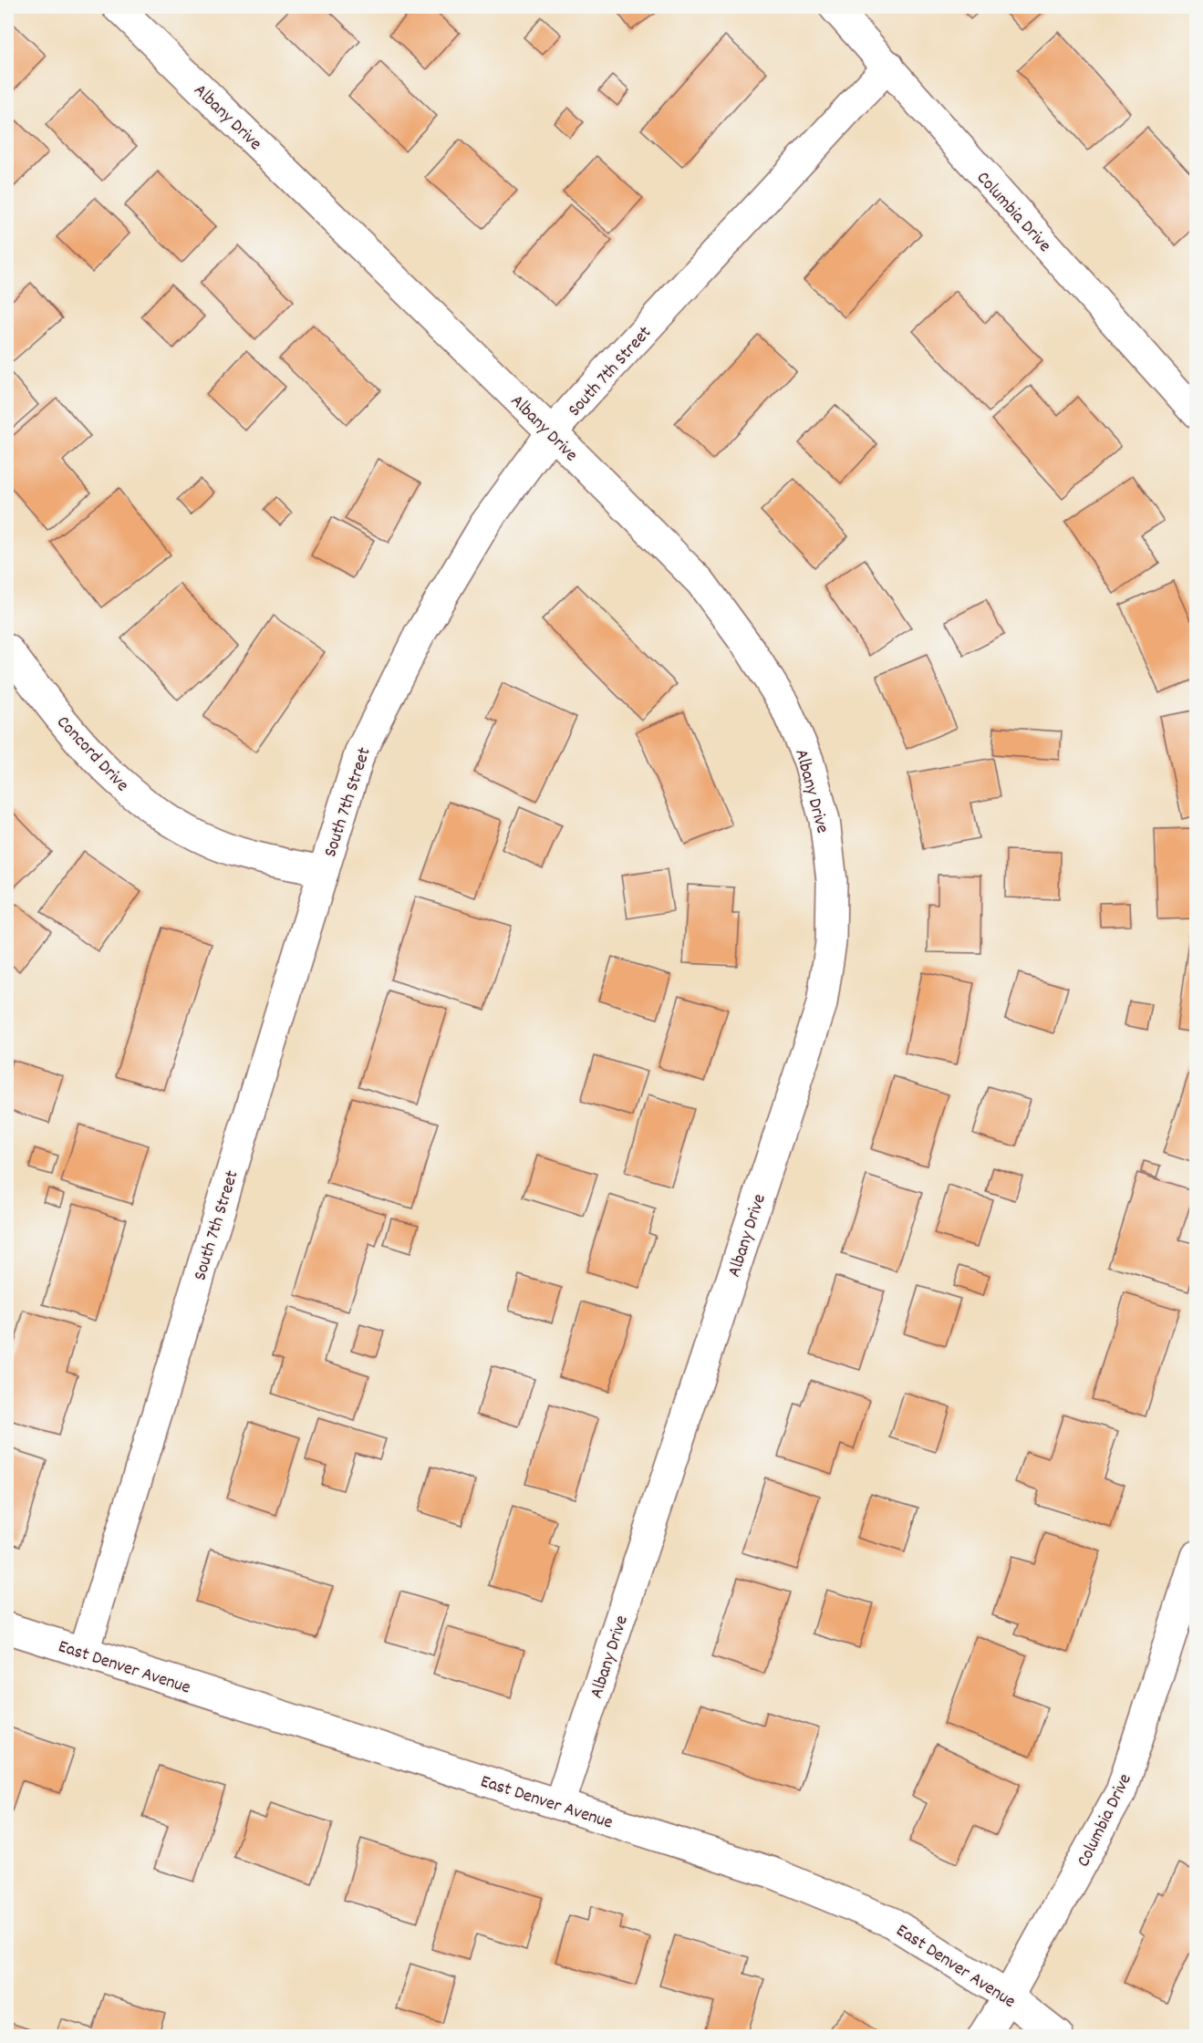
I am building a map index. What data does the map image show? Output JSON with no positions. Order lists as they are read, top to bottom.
{
  "streets": {
    "street": [
      "Albany Drive",
      "Columbia Drive",
      "South 7th Street",
      "Concord Drive",
      "East Denver Avenue"
    ]
  },
  "crossings": [
    ["Albany Drive", "South 7th Street"],
    ["Albany Drive", "East Denver Avenue"],
    ["Columbia Drive", "South 7th Street"],
    ["Columbia Drive", "East Denver Avenue"],
    ["South 7th Street", "Concord Drive"],
    ["South 7th Street", "East Denver Avenue"]
  ]
}
